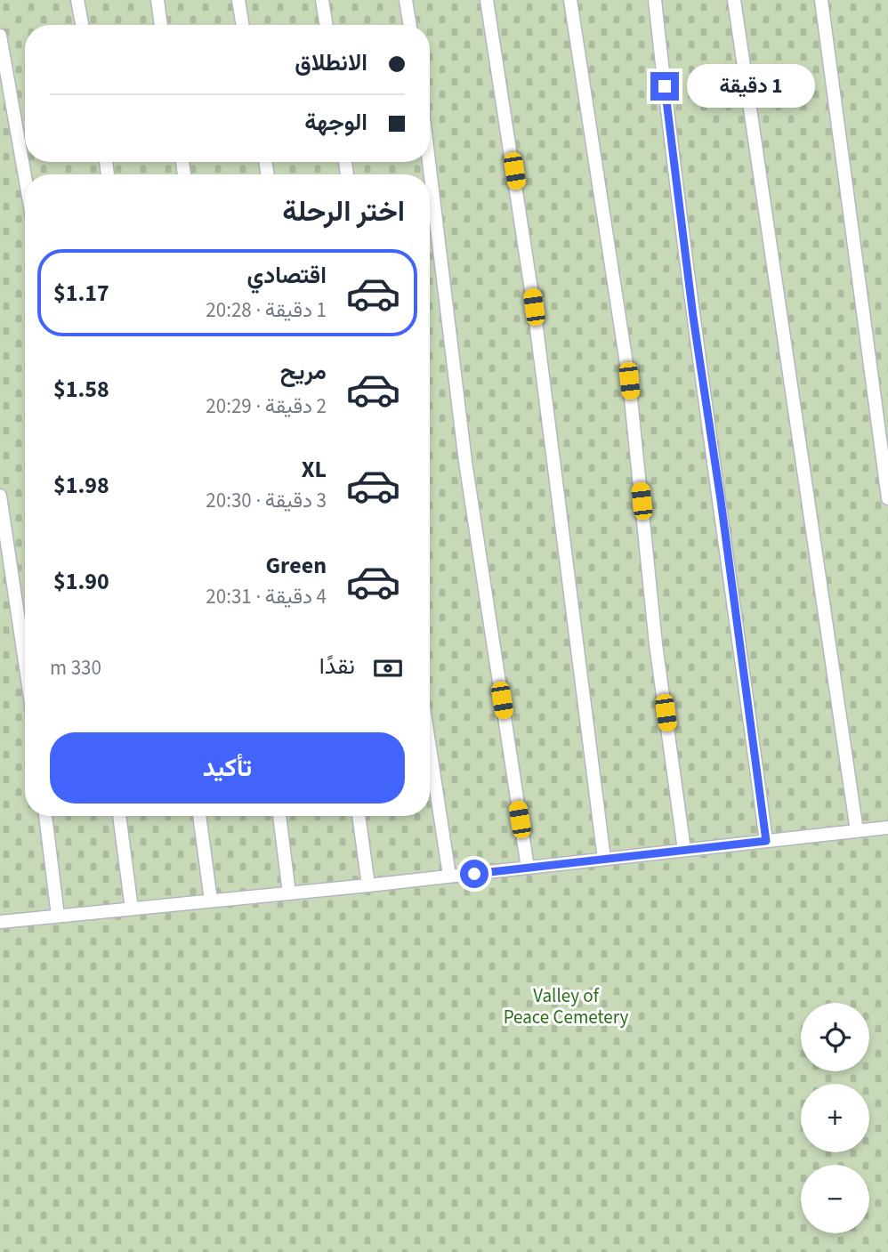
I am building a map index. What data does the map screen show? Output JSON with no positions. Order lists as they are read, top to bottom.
{
  "parks": ["Valley of Peace Cemetery"],
  "page": {
    "banner": ["الانطلاق", "الوجهة"],
    "bubble": "1 دقيقة",
    "heading": "اختر الرحلة",
    "list": [
      {
        "name": "اقتصادي",
        "note": "1 دقيقة · 20:28",
        "value": "$1.17"
      },
      {
        "name": "مريح",
        "note": "2 دقيقة · 20:29",
        "value": "$1.58"
      },
      {
        "name": "XL",
        "note": "3 دقيقة · 20:30",
        "value": "$1.98"
      },
      {
        "name": "Green",
        "note": "4 دقيقة · 20:31",
        "value": "$1.90"
      }
    ],
    "pay": ["نقدًا", "330 m"],
    "buttons": "تأكيد",
    "map_buttons": ["+", "−"]
  }
}
